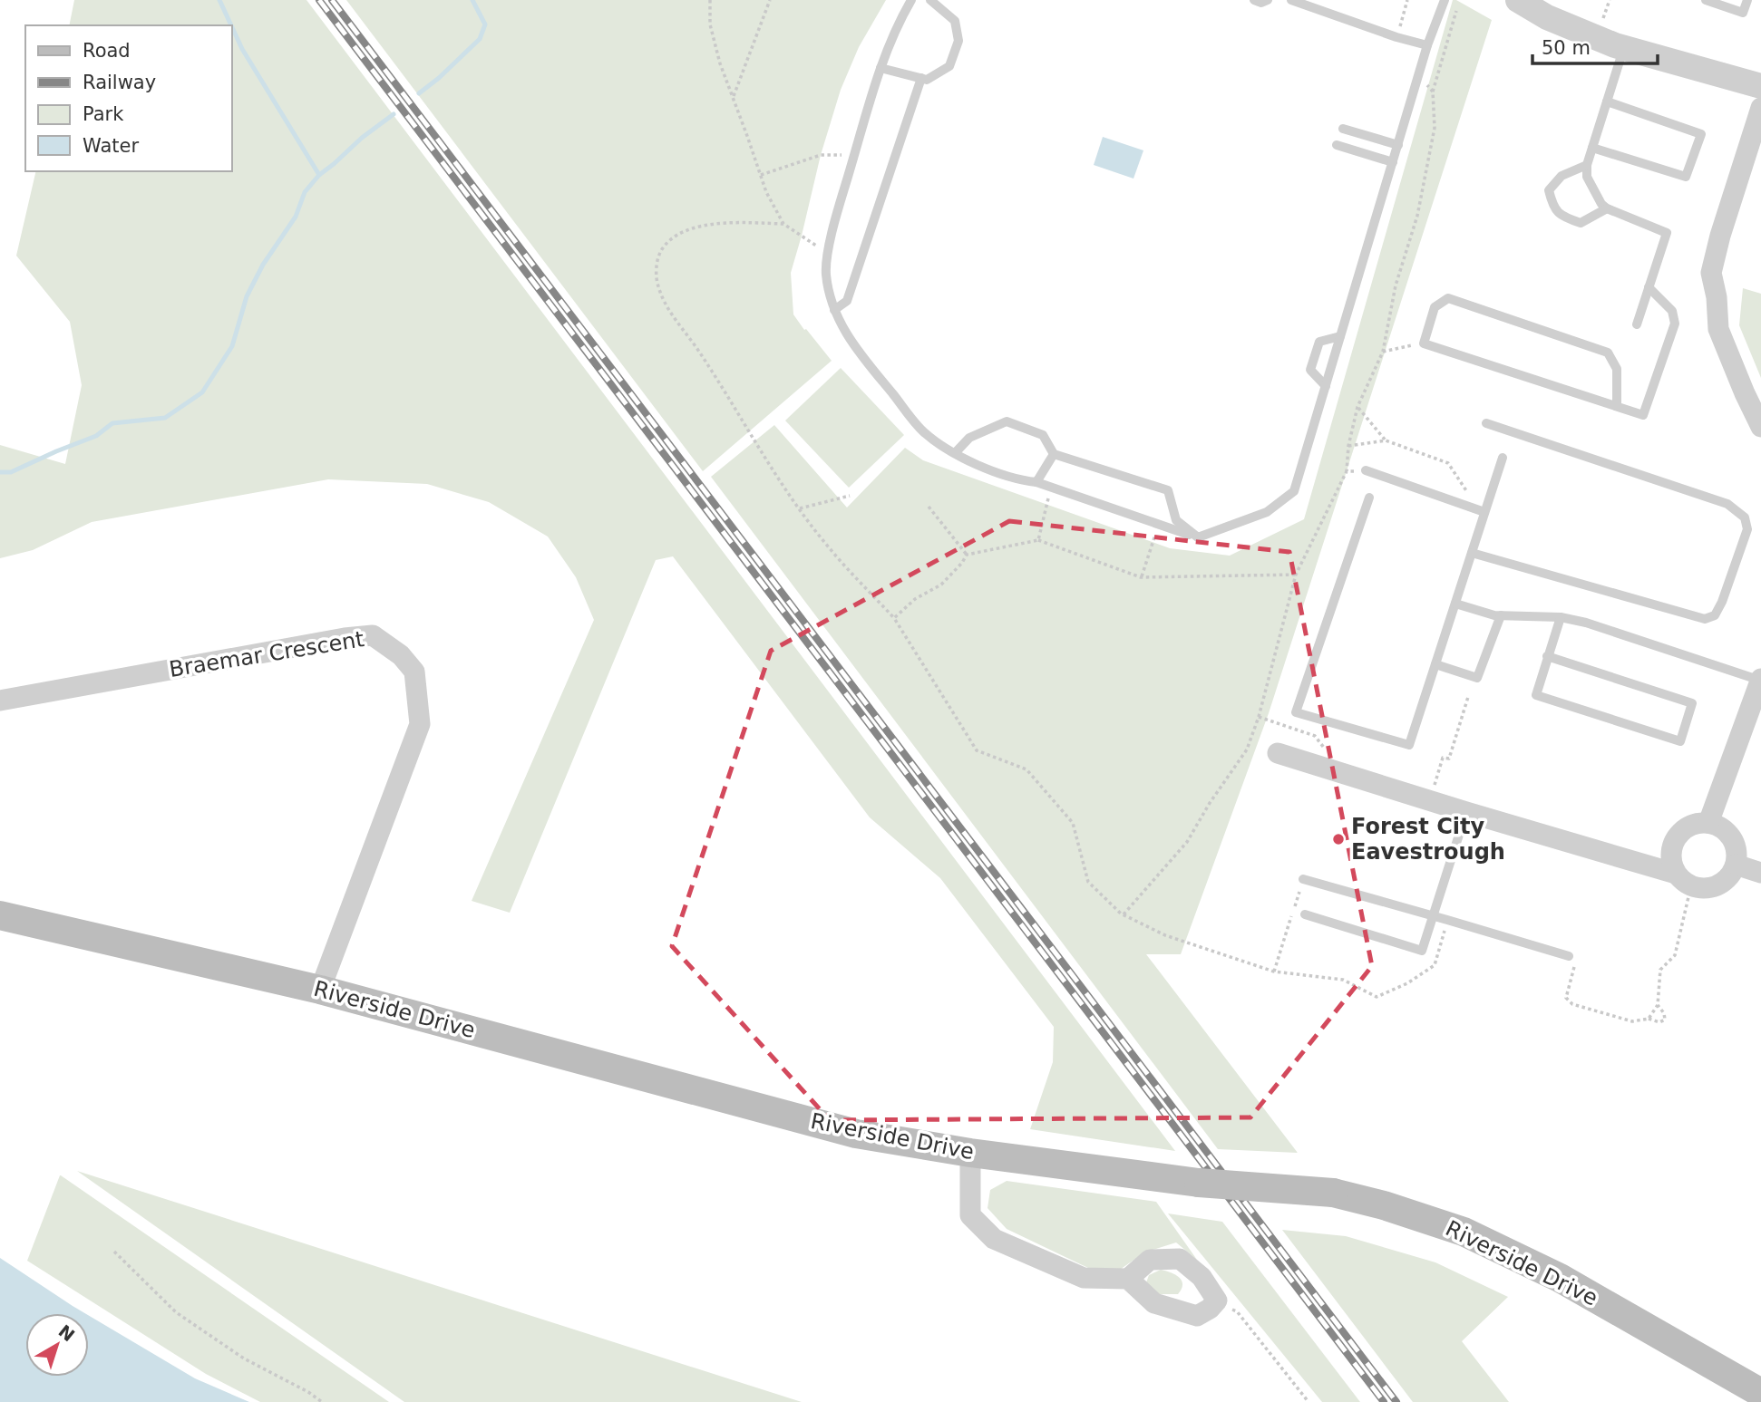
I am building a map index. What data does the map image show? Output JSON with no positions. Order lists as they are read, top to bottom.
{
  "streets": {
    "main road": ["Riverside Drive"],
    "street": ["Braemar Crescent"]
  },
  "crossings": [
    ["Braemar Crescent", "Riverside Drive"]
  ],
  "places": ["Forest City Eavestrough"],
  "legend": [
    "Road",
    "Railway",
    "Park",
    "Water"
  ],
  "scale_bar": "50 m",
  "north": "top right"
}
